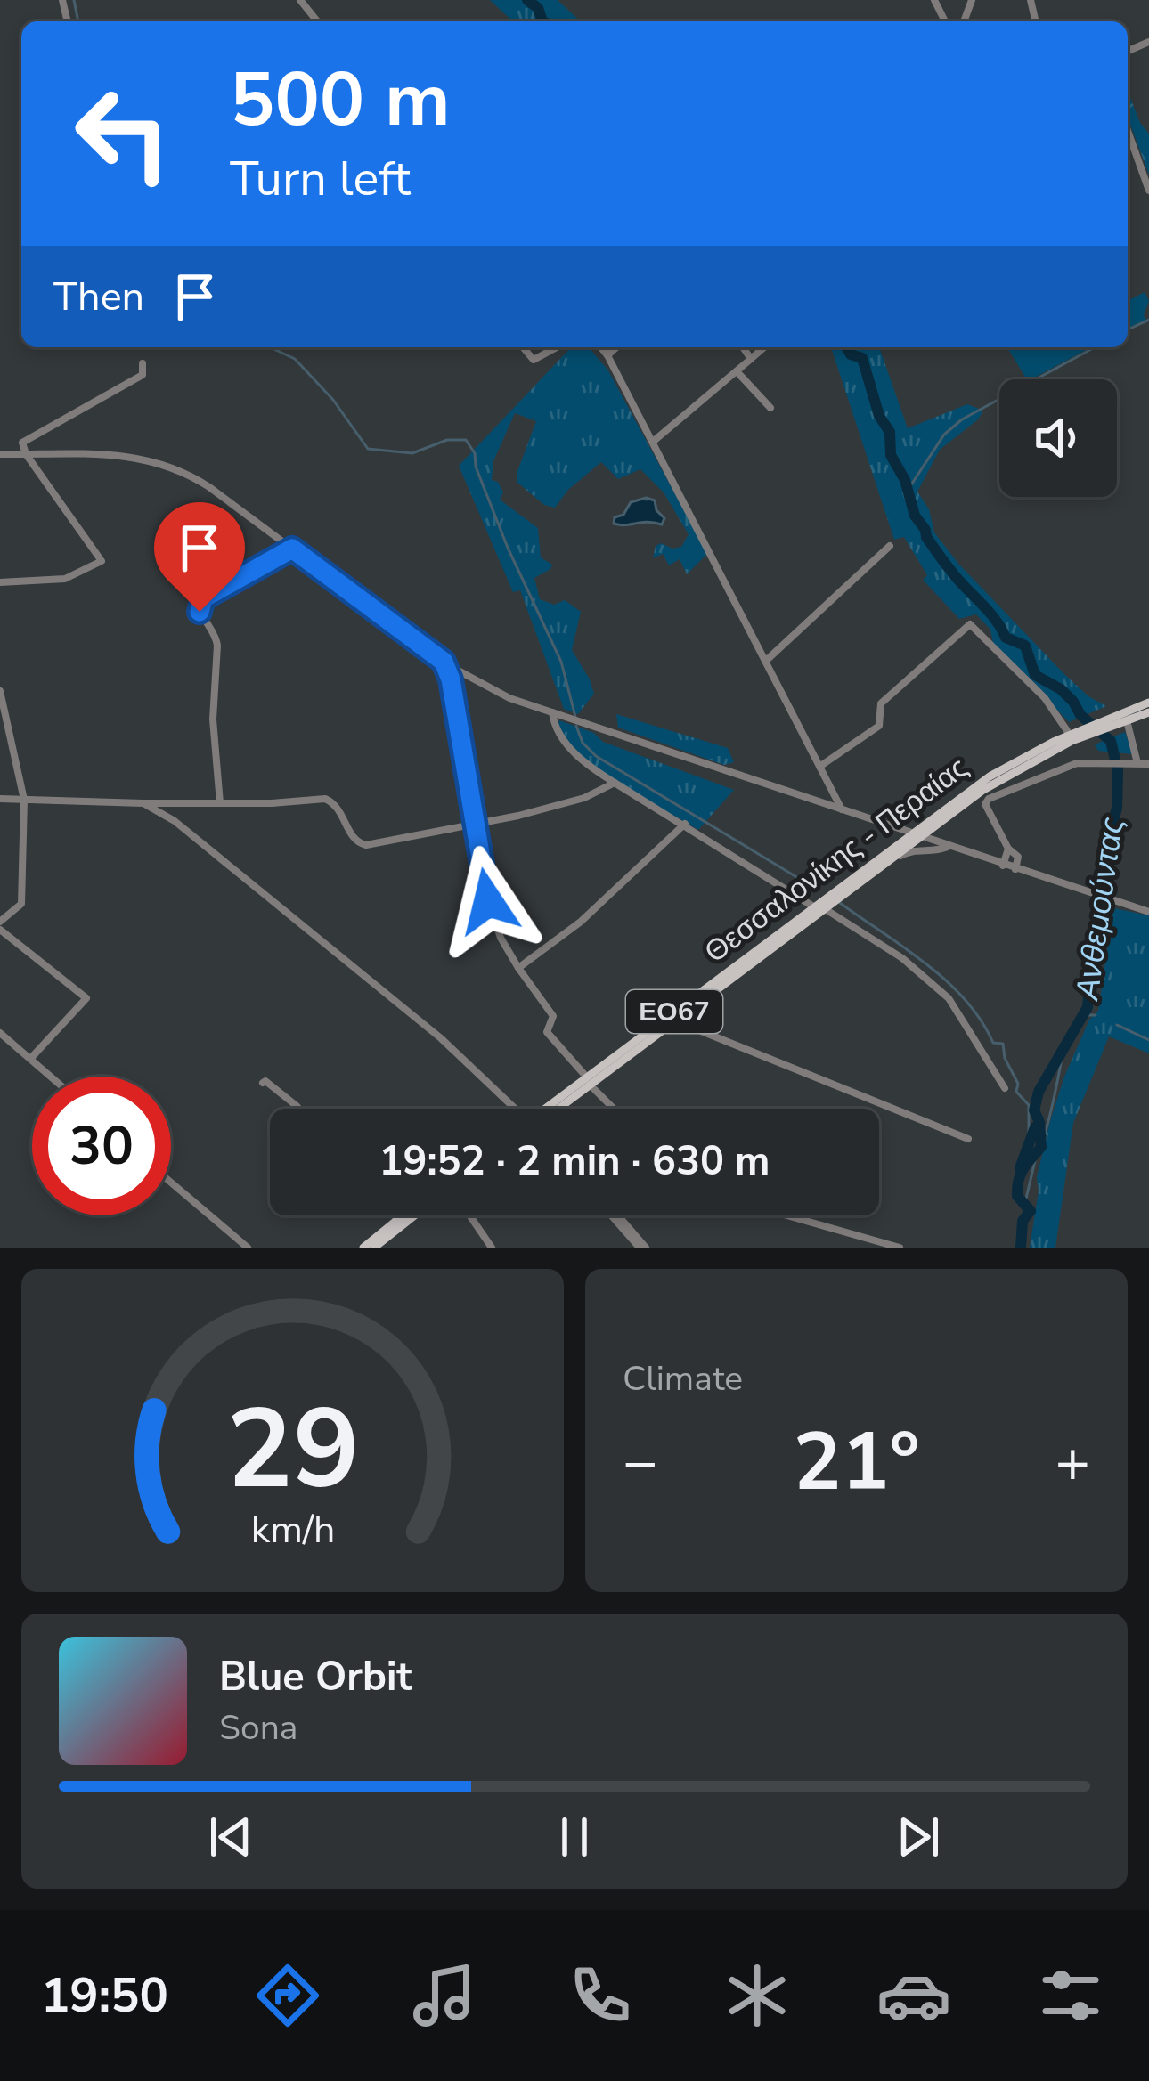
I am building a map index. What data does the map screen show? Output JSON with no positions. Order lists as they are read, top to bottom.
{
  "streets": {
    "main road": ["Θεσσαλονίκης - Περαίας", "ΕΟ67"]
  },
  "water": ["Ανθεμούντας"],
  "page": {
    "turn": ["500 m", "Turn left"],
    "then": "Then",
    "limit": "30",
    "trip": "19:52 · 2 min · 630 m",
    "tile": "Climate",
    "heat": ["−", "21°", "+"],
    "song": ["Blue Orbit", "Sona"],
    "tabs": "19:50",
    "gauge": ["29", "km/h"]
  }
}
